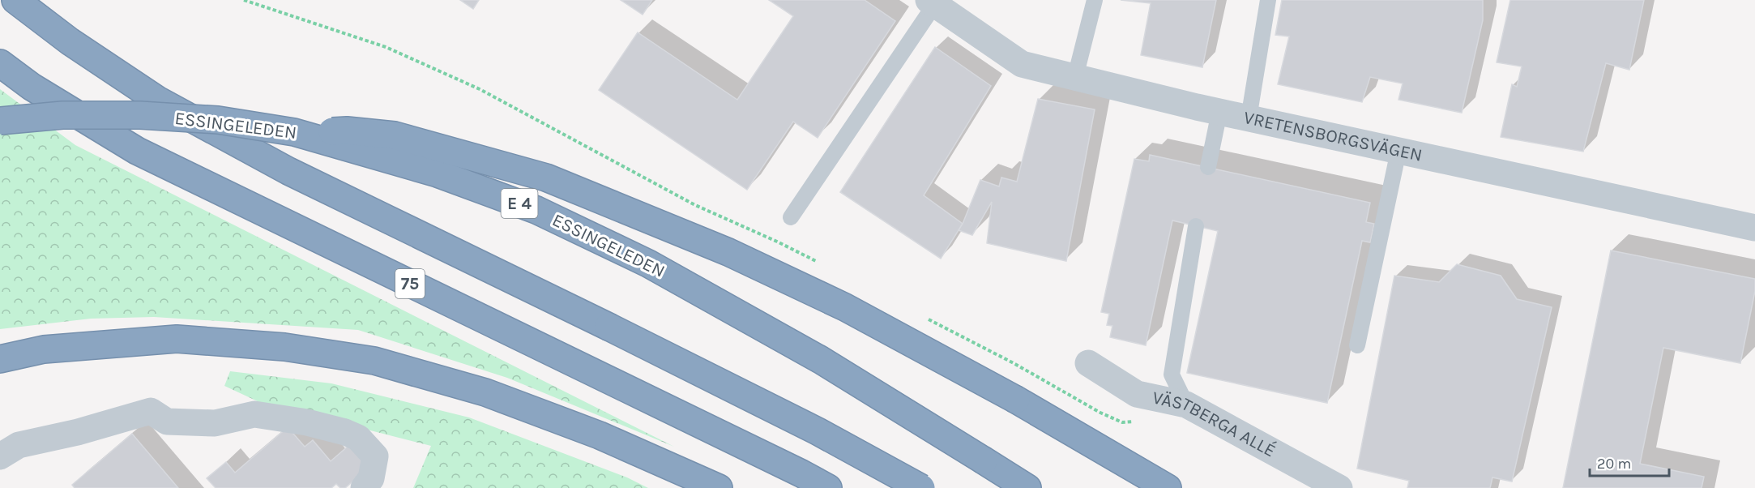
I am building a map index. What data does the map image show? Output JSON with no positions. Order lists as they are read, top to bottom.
{
  "streets": {
    "highway": ["ESSINGELEDEN", "E 4", "75"],
    "street": ["VRETENSBORGSVÄGEN", "VÄSTBERGA ALLÉ"]
  },
  "scale_bar": "20 m"
}
